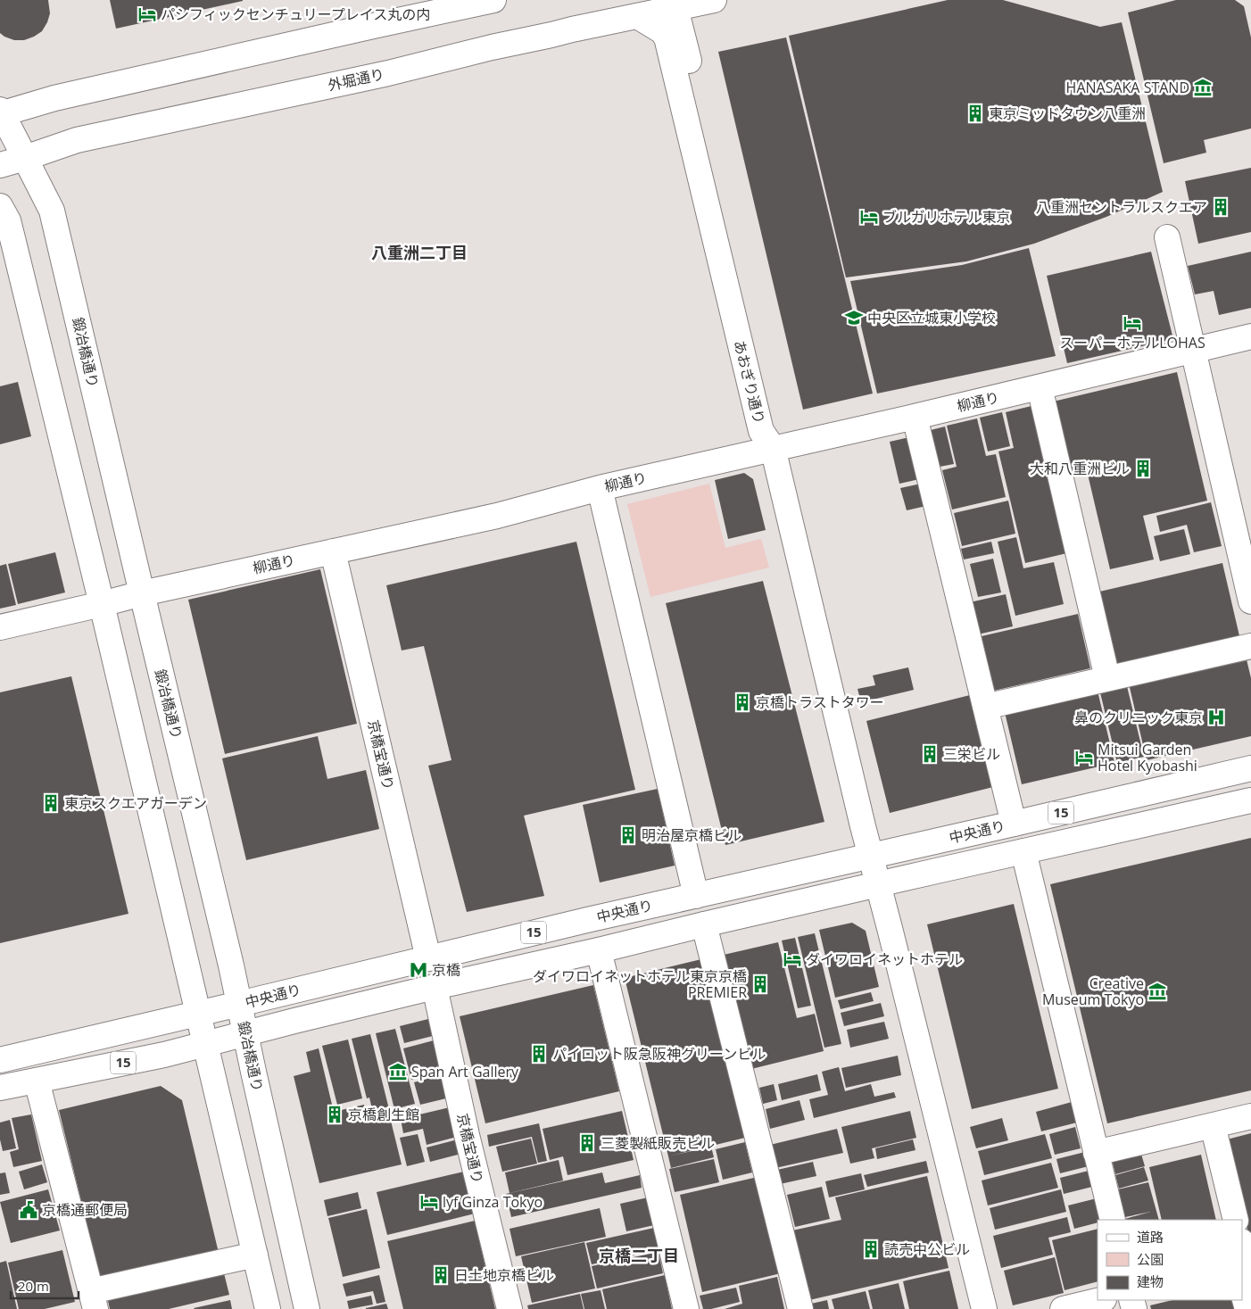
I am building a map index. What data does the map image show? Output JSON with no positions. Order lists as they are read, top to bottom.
{
  "streets": {
    "main road": [
      "外堀通り",
      "鍛冶橋通り",
      "あおぎり通り",
      "柳通り",
      "京橋宝通り",
      "15",
      "中央通り"
    ]
  },
  "crossings": [
    ["外堀通り", "鍛冶橋通り"],
    ["外堀通り", "あおぎり通り"],
    ["鍛冶橋通り", "柳通り"],
    ["鍛冶橋通り", "中央通り"],
    ["あおぎり通り", "柳通り"],
    ["柳通り", "京橋宝通り"],
    ["京橋宝通り", "中央通り"]
  ],
  "districts": ["八重洲二丁目", "京橋二丁目"],
  "places": {
    "hotel": [
      "パシフィックセンチュリープレイス丸の内",
      "ブルガリホテル東京",
      "スーパーホテルLOHAS",
      "Mitsui Garden Hotel Kyobashi",
      "ダイワロイネットホテル",
      "lyf Ginza Tokyo"
    ],
    "museum": ["HANASAKA STAND", "Creative Museum Tokyo", "Span Art Gallery"],
    "building": [
      "東京ミッドタウン八重洲",
      "八重洲セントラルスクエア",
      "大和八重洲ビル",
      "京橋トラストタワー",
      "三栄ビル",
      "東京スクエアガーデン",
      "明治屋京橋ビル",
      "ダイワロイネットホテル東京京橋 PREMIER",
      "パイロット阪急阪神グリーンビル",
      "京橋創生館",
      "三菱製紙販売ビル",
      "読売中公ビル",
      "日土地京橋ビル"
    ],
    "school or university": ["中央区立城東小学校"],
    "hospital": ["鼻のクリニック東京"],
    "metro station": ["京橋"],
    "public building": ["京橋通郵便局"]
  },
  "legend": ["道路", "公園", "建物"],
  "scale_bar": "20 m"
}
